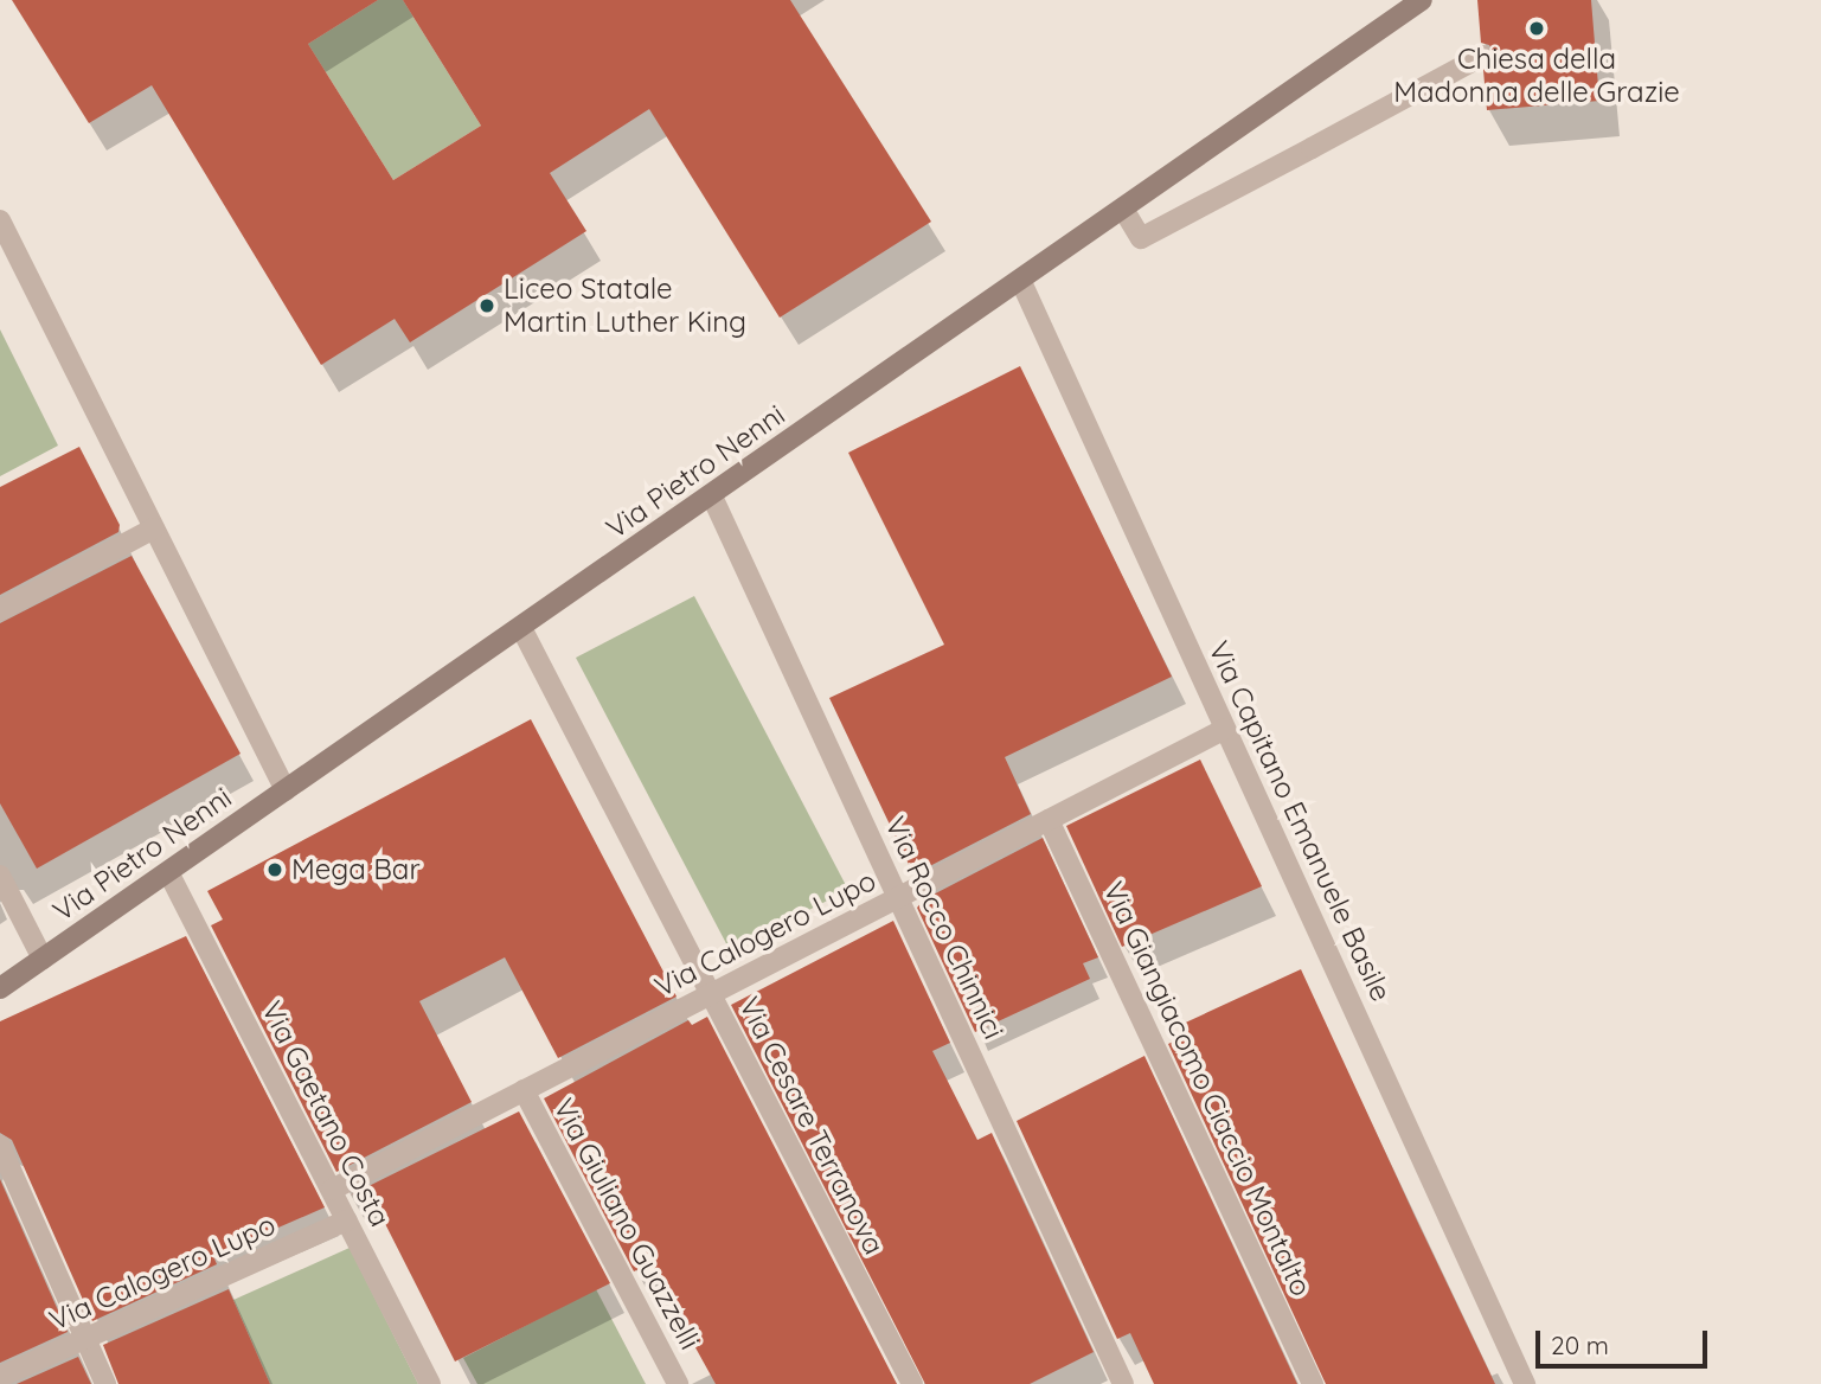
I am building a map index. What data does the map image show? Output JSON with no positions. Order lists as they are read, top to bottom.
{
  "streets": {
    "main road": ["Via Pietro Nenni"],
    "street": [
      "Via Capitano Emanuele Basile",
      "Via Rocco Chinnici",
      "Via Calogero Lupo",
      "Via Giangiacomo Ciaccio Montalto",
      "Via Gaetano Costa",
      "Via Cesare Terranova",
      "Via Giuliano Guazzelli"
    ]
  },
  "crossings": [
    ["Via Pietro Nenni", "Via Capitano Emanuele Basile"],
    ["Via Pietro Nenni", "Via Rocco Chinnici"],
    ["Via Pietro Nenni", "Via Gaetano Costa"],
    ["Via Pietro Nenni", "Via Cesare Terranova"],
    ["Via Capitano Emanuele Basile", "Via Calogero Lupo"],
    ["Via Rocco Chinnici", "Via Calogero Lupo"],
    ["Via Calogero Lupo", "Via Giangiacomo Ciaccio Montalto"],
    ["Via Calogero Lupo", "Via Gaetano Costa"],
    ["Via Calogero Lupo", "Via Cesare Terranova"],
    ["Via Calogero Lupo", "Via Giuliano Guazzelli"]
  ],
  "places": ["Chiesa della Madonna delle Grazie", "Liceo Statale Martin Luther King", "Mega Bar"],
  "scale_bar": "20 m"
}
